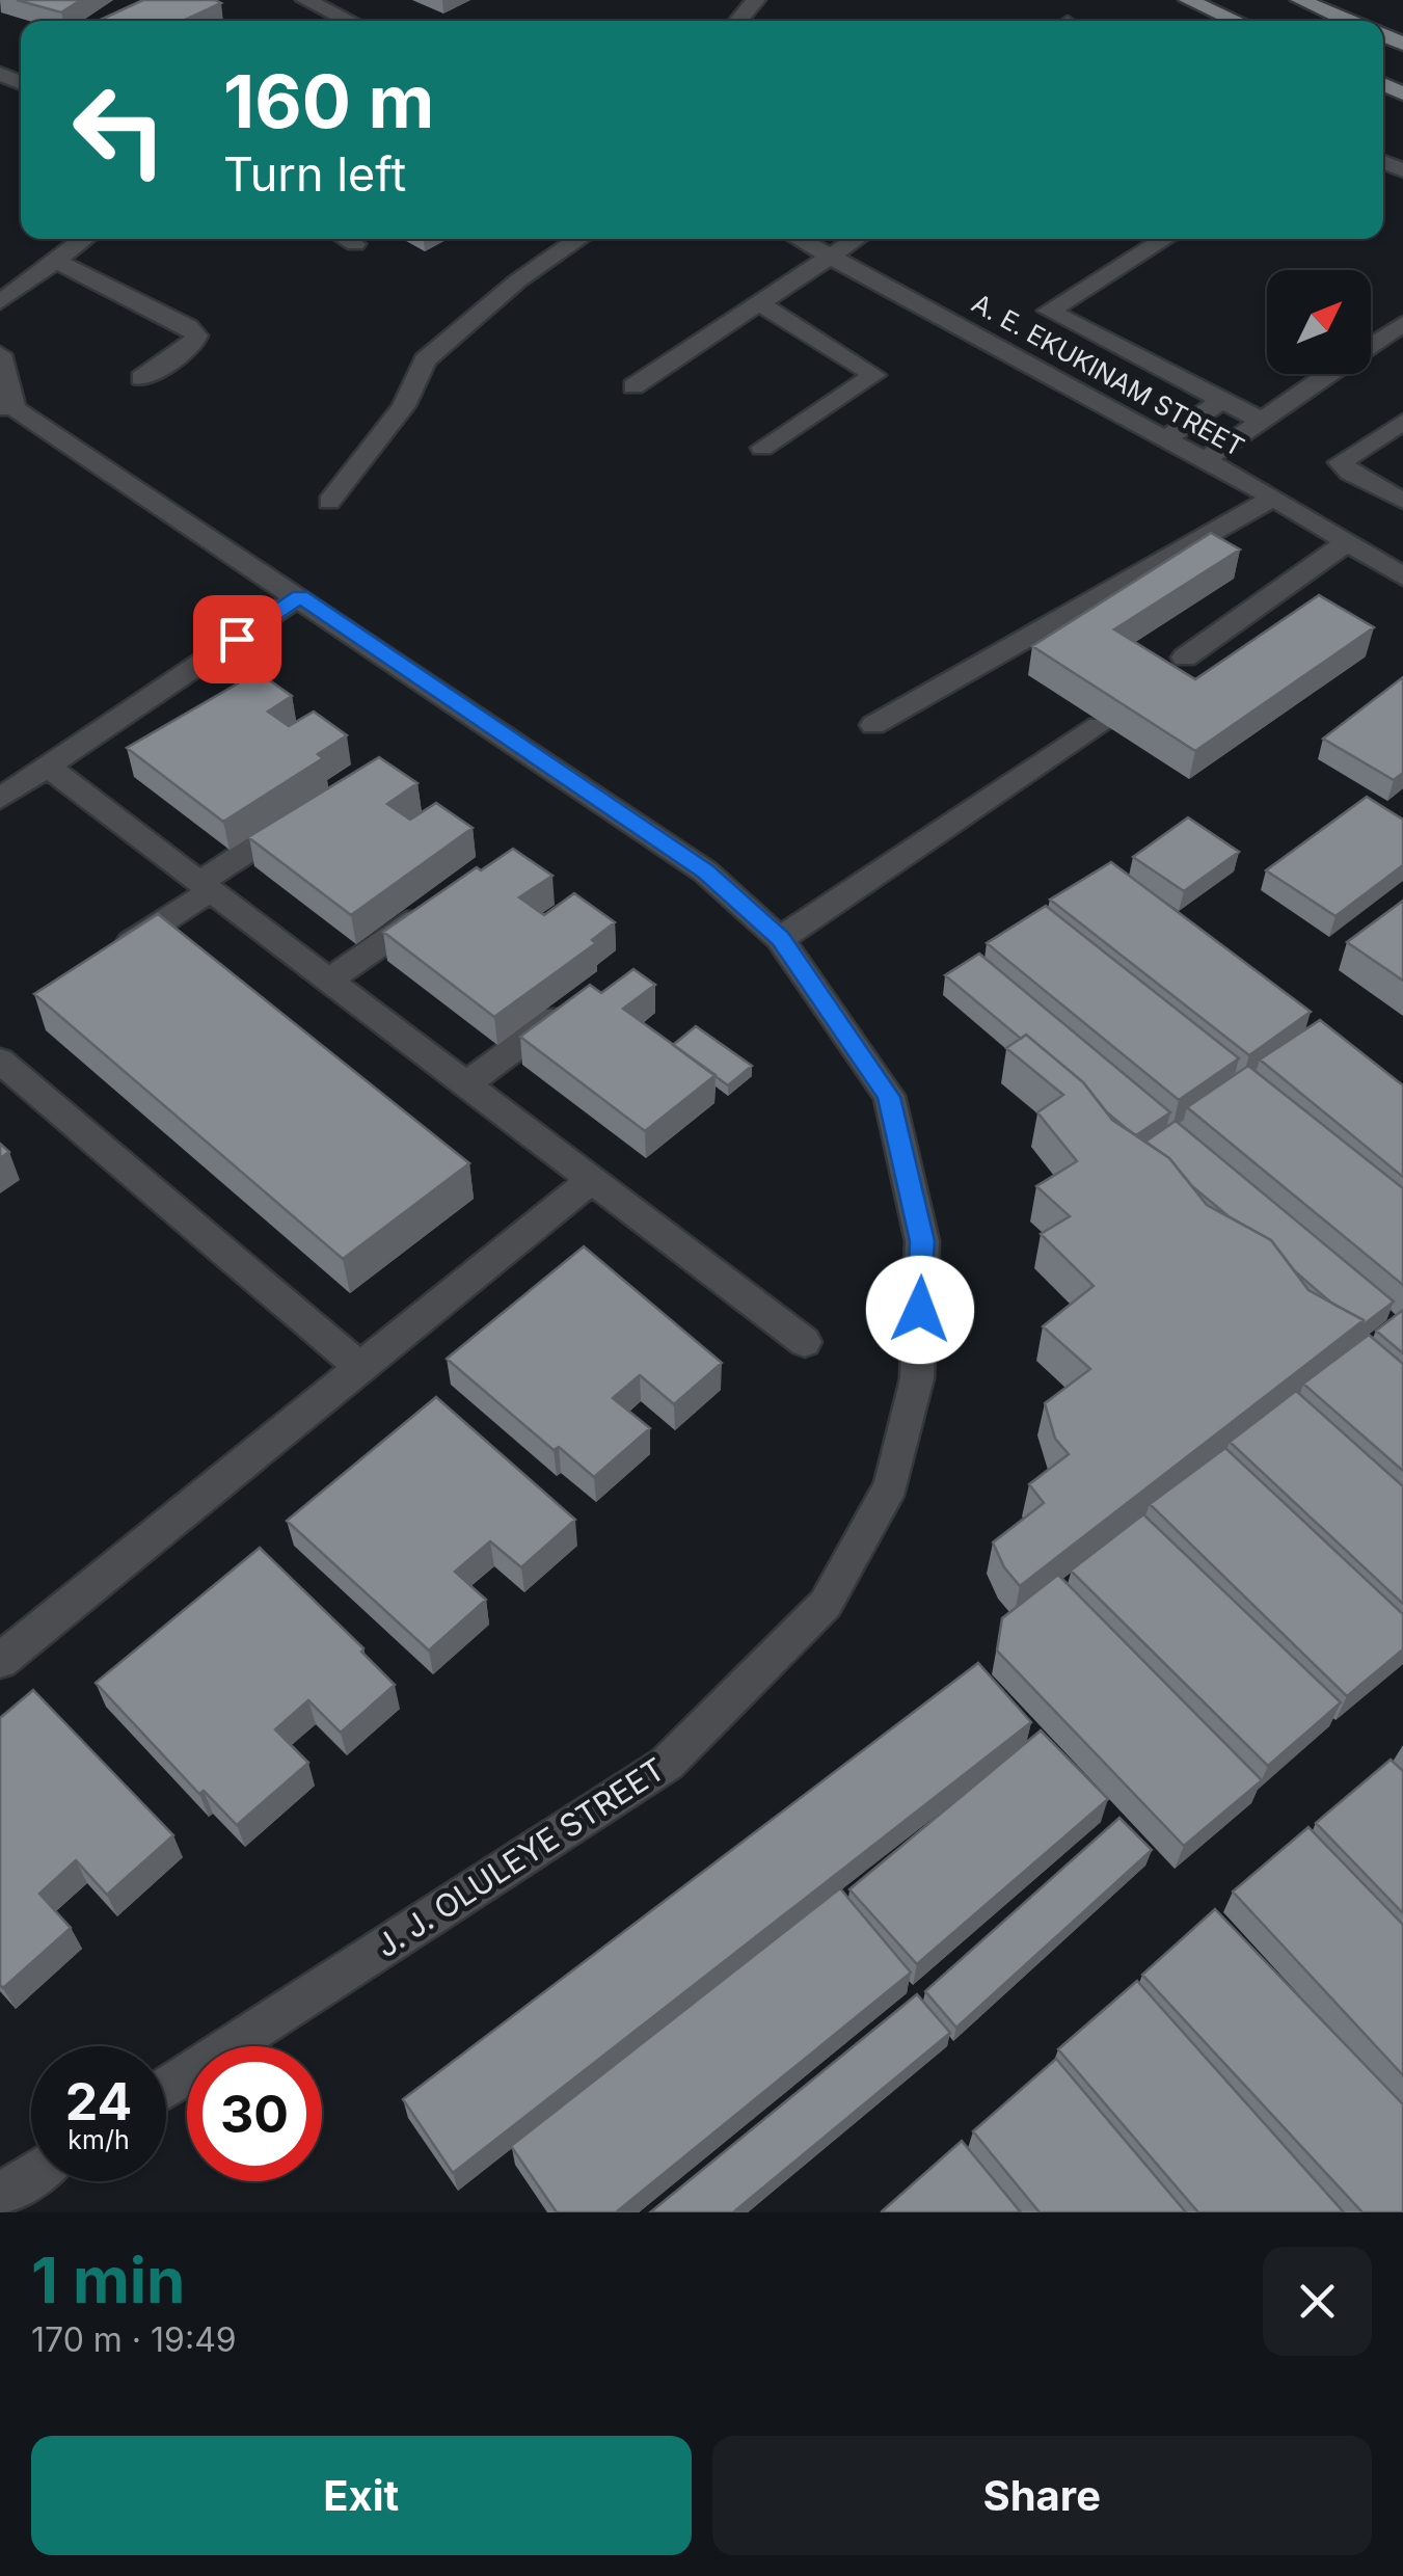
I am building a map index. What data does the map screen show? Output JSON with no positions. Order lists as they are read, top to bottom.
{
  "streets": {
    "street": ["A. E. EKUKINAM STREET", "J. J. OLULEYE STREET"]
  },
  "north": "top right",
  "page": {
    "turn": ["160 m", "Turn left"],
    "speed": "24 km/h",
    "limit": "30",
    "heading": ["1 min", "170 m · 19:49"],
    "buttons": ["Exit", "Share"]
  }
}
